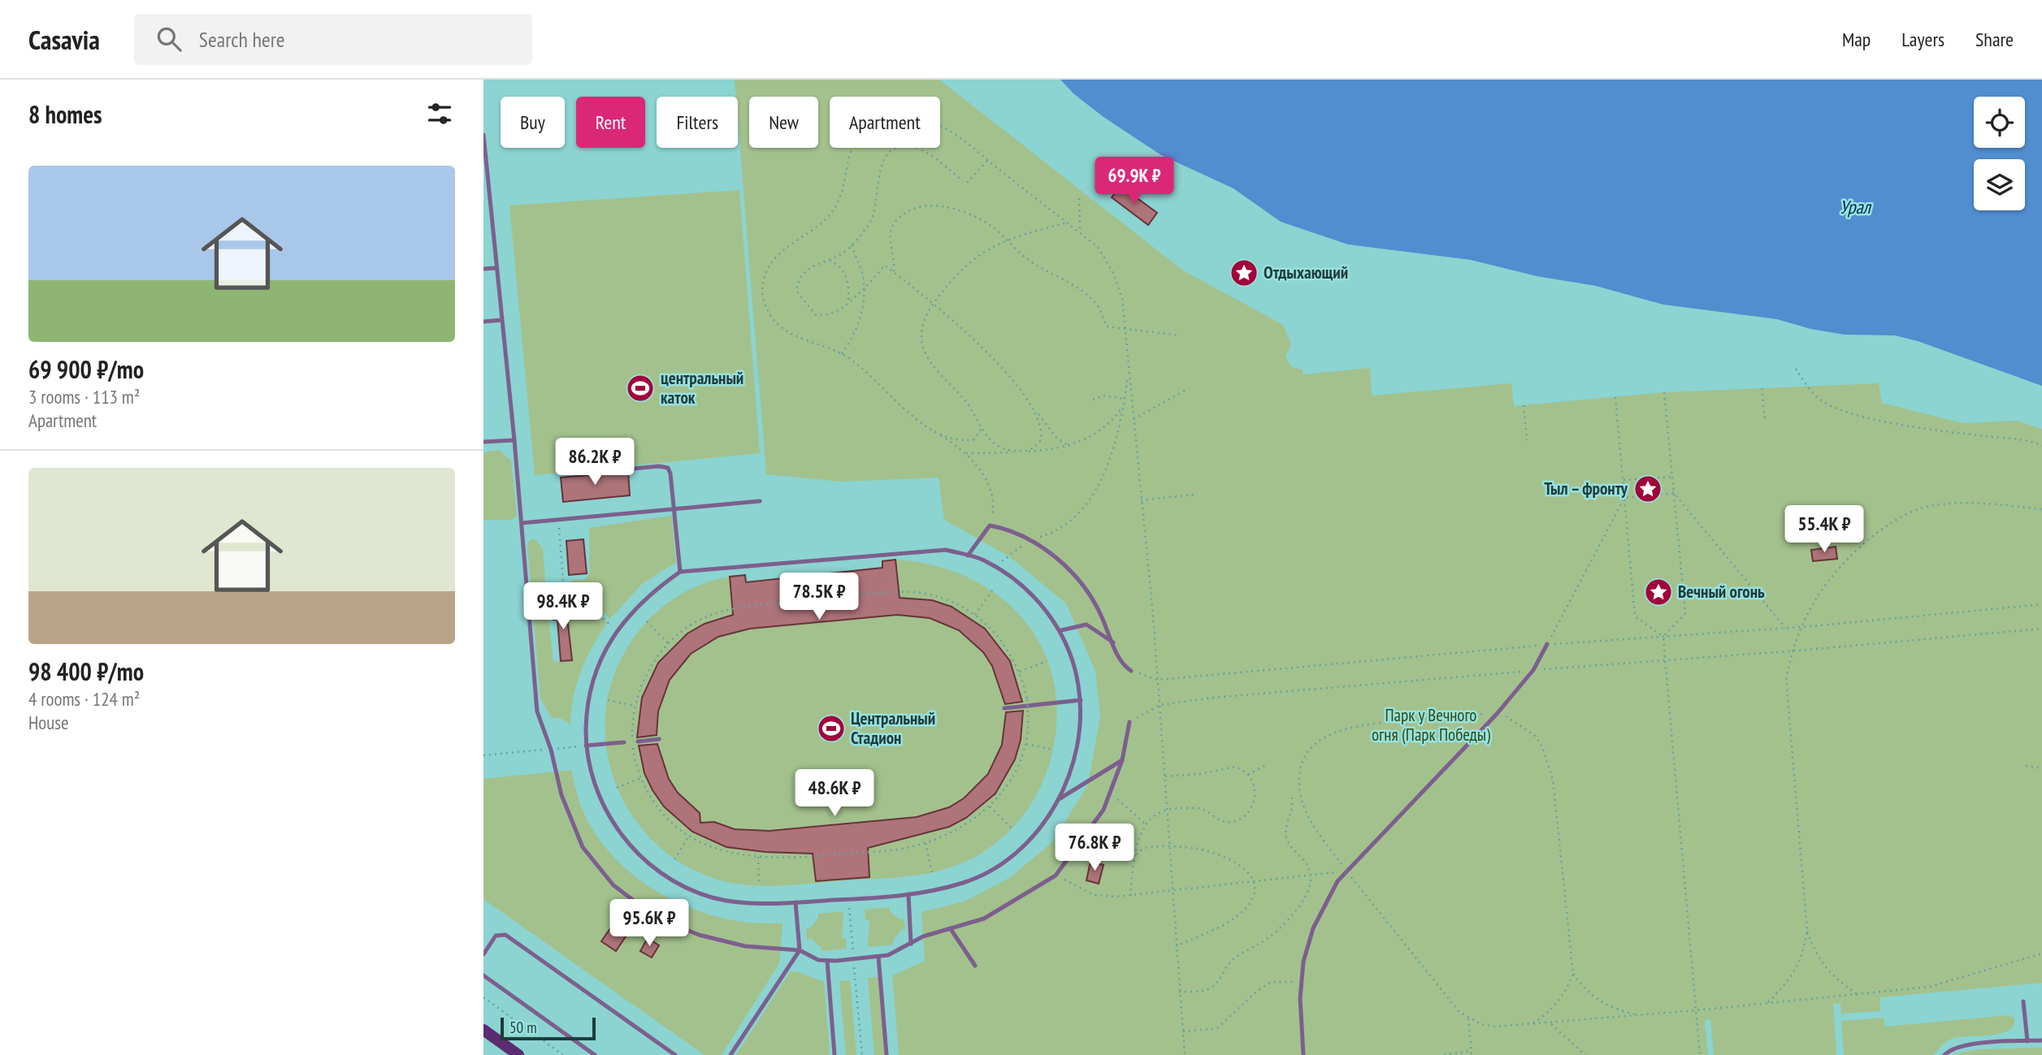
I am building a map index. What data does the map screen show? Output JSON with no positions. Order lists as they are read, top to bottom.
{
  "water": ["Урал"],
  "parks": ["Парк у Вечного огня (Парк Победы)"],
  "places": {
    "place": ["Отдыхающий", "Тыл – фронту", "Вечный огонь"],
    "sports": ["центральный каток", "Центральный Стадион"]
  },
  "scale_bar": "50 m",
  "page": {
    "header": "Casavia",
    "search": "Search here",
    "nav": ["Map", "Layers", "Share"],
    "heading": "8 homes",
    "chip": [
      "Buy",
      "Rent",
      "Filters",
      "New",
      "Apartment"
    ],
    "list": [
      {
        "name": "69 900 ₽/mo",
        "note": "3 rooms · 113 m² · Apartment"
      },
      {
        "name": "98 400 ₽/mo",
        "note": "4 rooms · 124 m² · House"
      }
    ],
    "price": [
      "69.9K ₽",
      "86.2K ₽",
      "55.4K ₽",
      "78.5K ₽",
      "98.4K ₽",
      "48.6K ₽",
      "76.8K ₽",
      "95.6K ₽"
    ],
    "scale": "50 m"
  }
}
